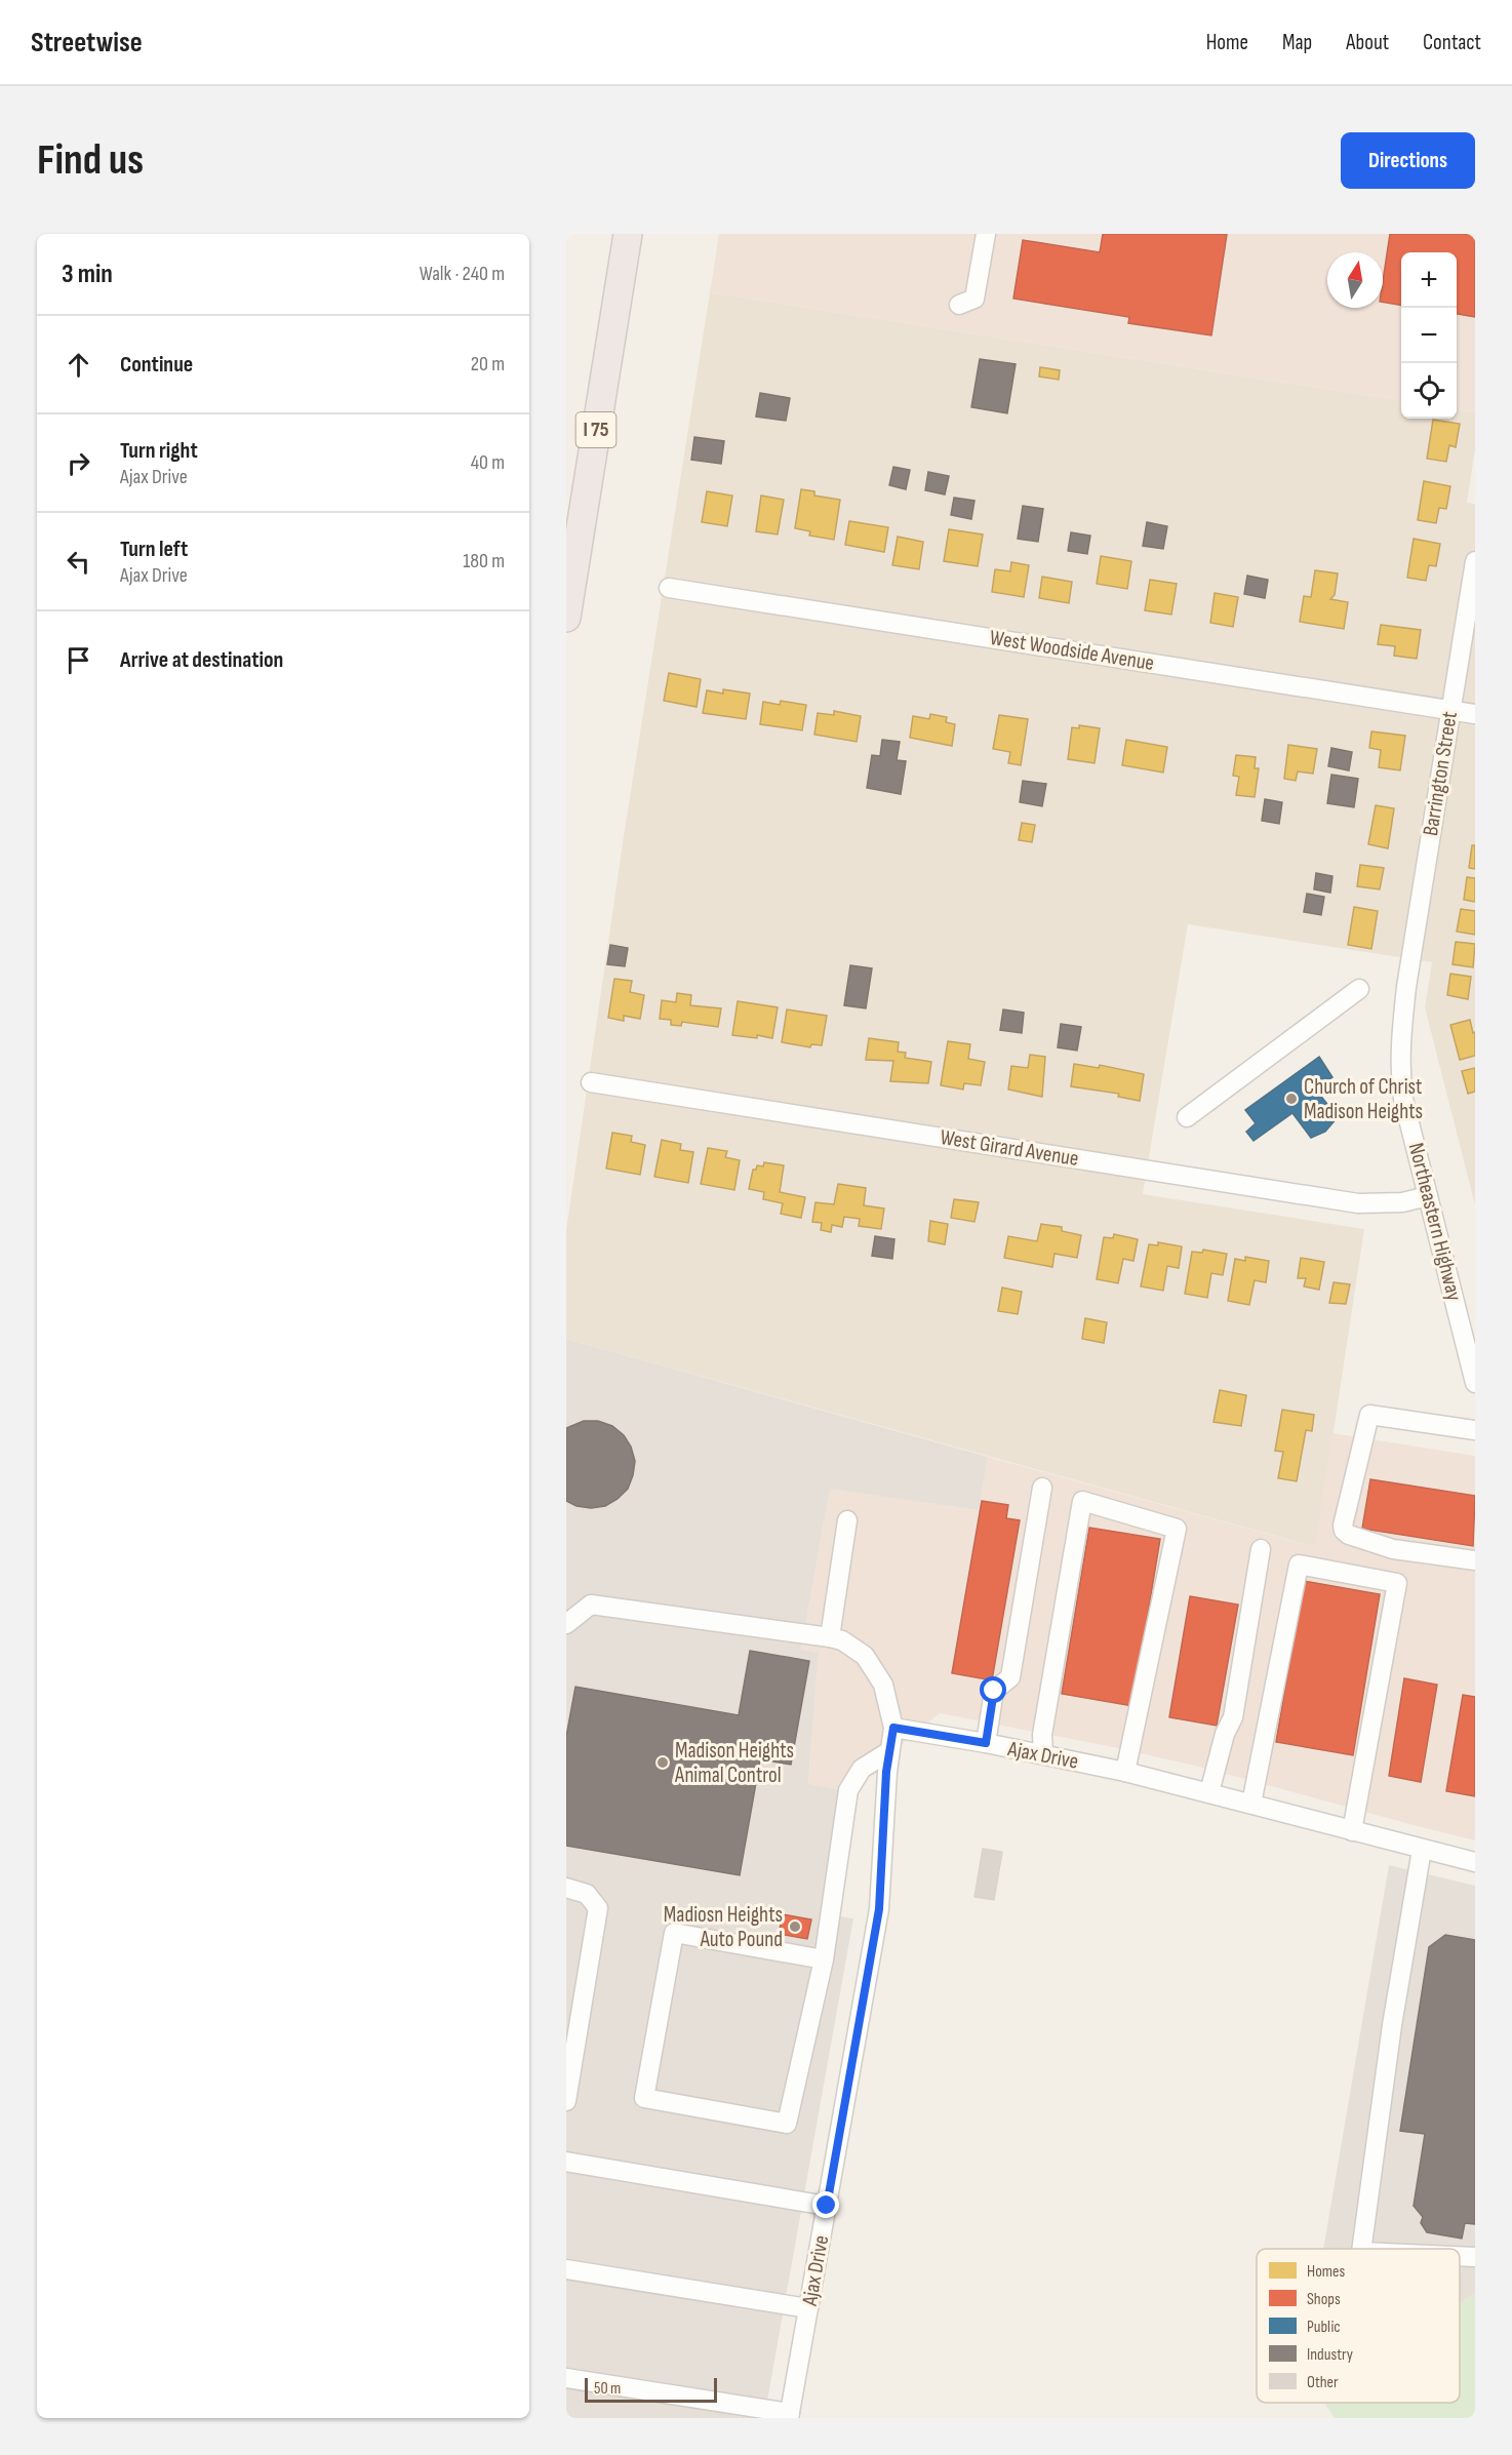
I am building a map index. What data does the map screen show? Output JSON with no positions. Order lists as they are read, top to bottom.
{
  "streets": {
    "highway": ["I 75"],
    "street": [
      "West Woodside Avenue",
      "Barrington Street",
      "West Girard Avenue",
      "Northeastern Highway",
      "Ajax Drive"
    ]
  },
  "crossings": [
    ["West Woodside Avenue", "Barrington Street"],
    ["Barrington Street", "Northeastern Highway"],
    ["West Girard Avenue", "Northeastern Highway"]
  ],
  "places": ["Church of Christ Madison Heights", "Madison Heights Animal Control", "Madiosn Heights Auto Pound"],
  "legend": [
    "Homes",
    "Shops",
    "Public",
    "Industry",
    "Other"
  ],
  "scale_bar": "50 m",
  "north": "top",
  "page": {
    "header": "Streetwise",
    "nav": [
      "Home",
      "Map",
      "About",
      "Contact"
    ],
    "buttons": "Directions",
    "title": "Find us",
    "heading": ["3 min", "Walk · 240 m"],
    "map_buttons": ["+", "−"],
    "list": [
      ["Continue", "20 m"],
      ["Turn right", "Ajax Drive", "40 m"],
      ["Turn left", "Ajax Drive", "180 m"],
      "Arrive at destination"
    ],
    "scale": "50 m"
  }
}
